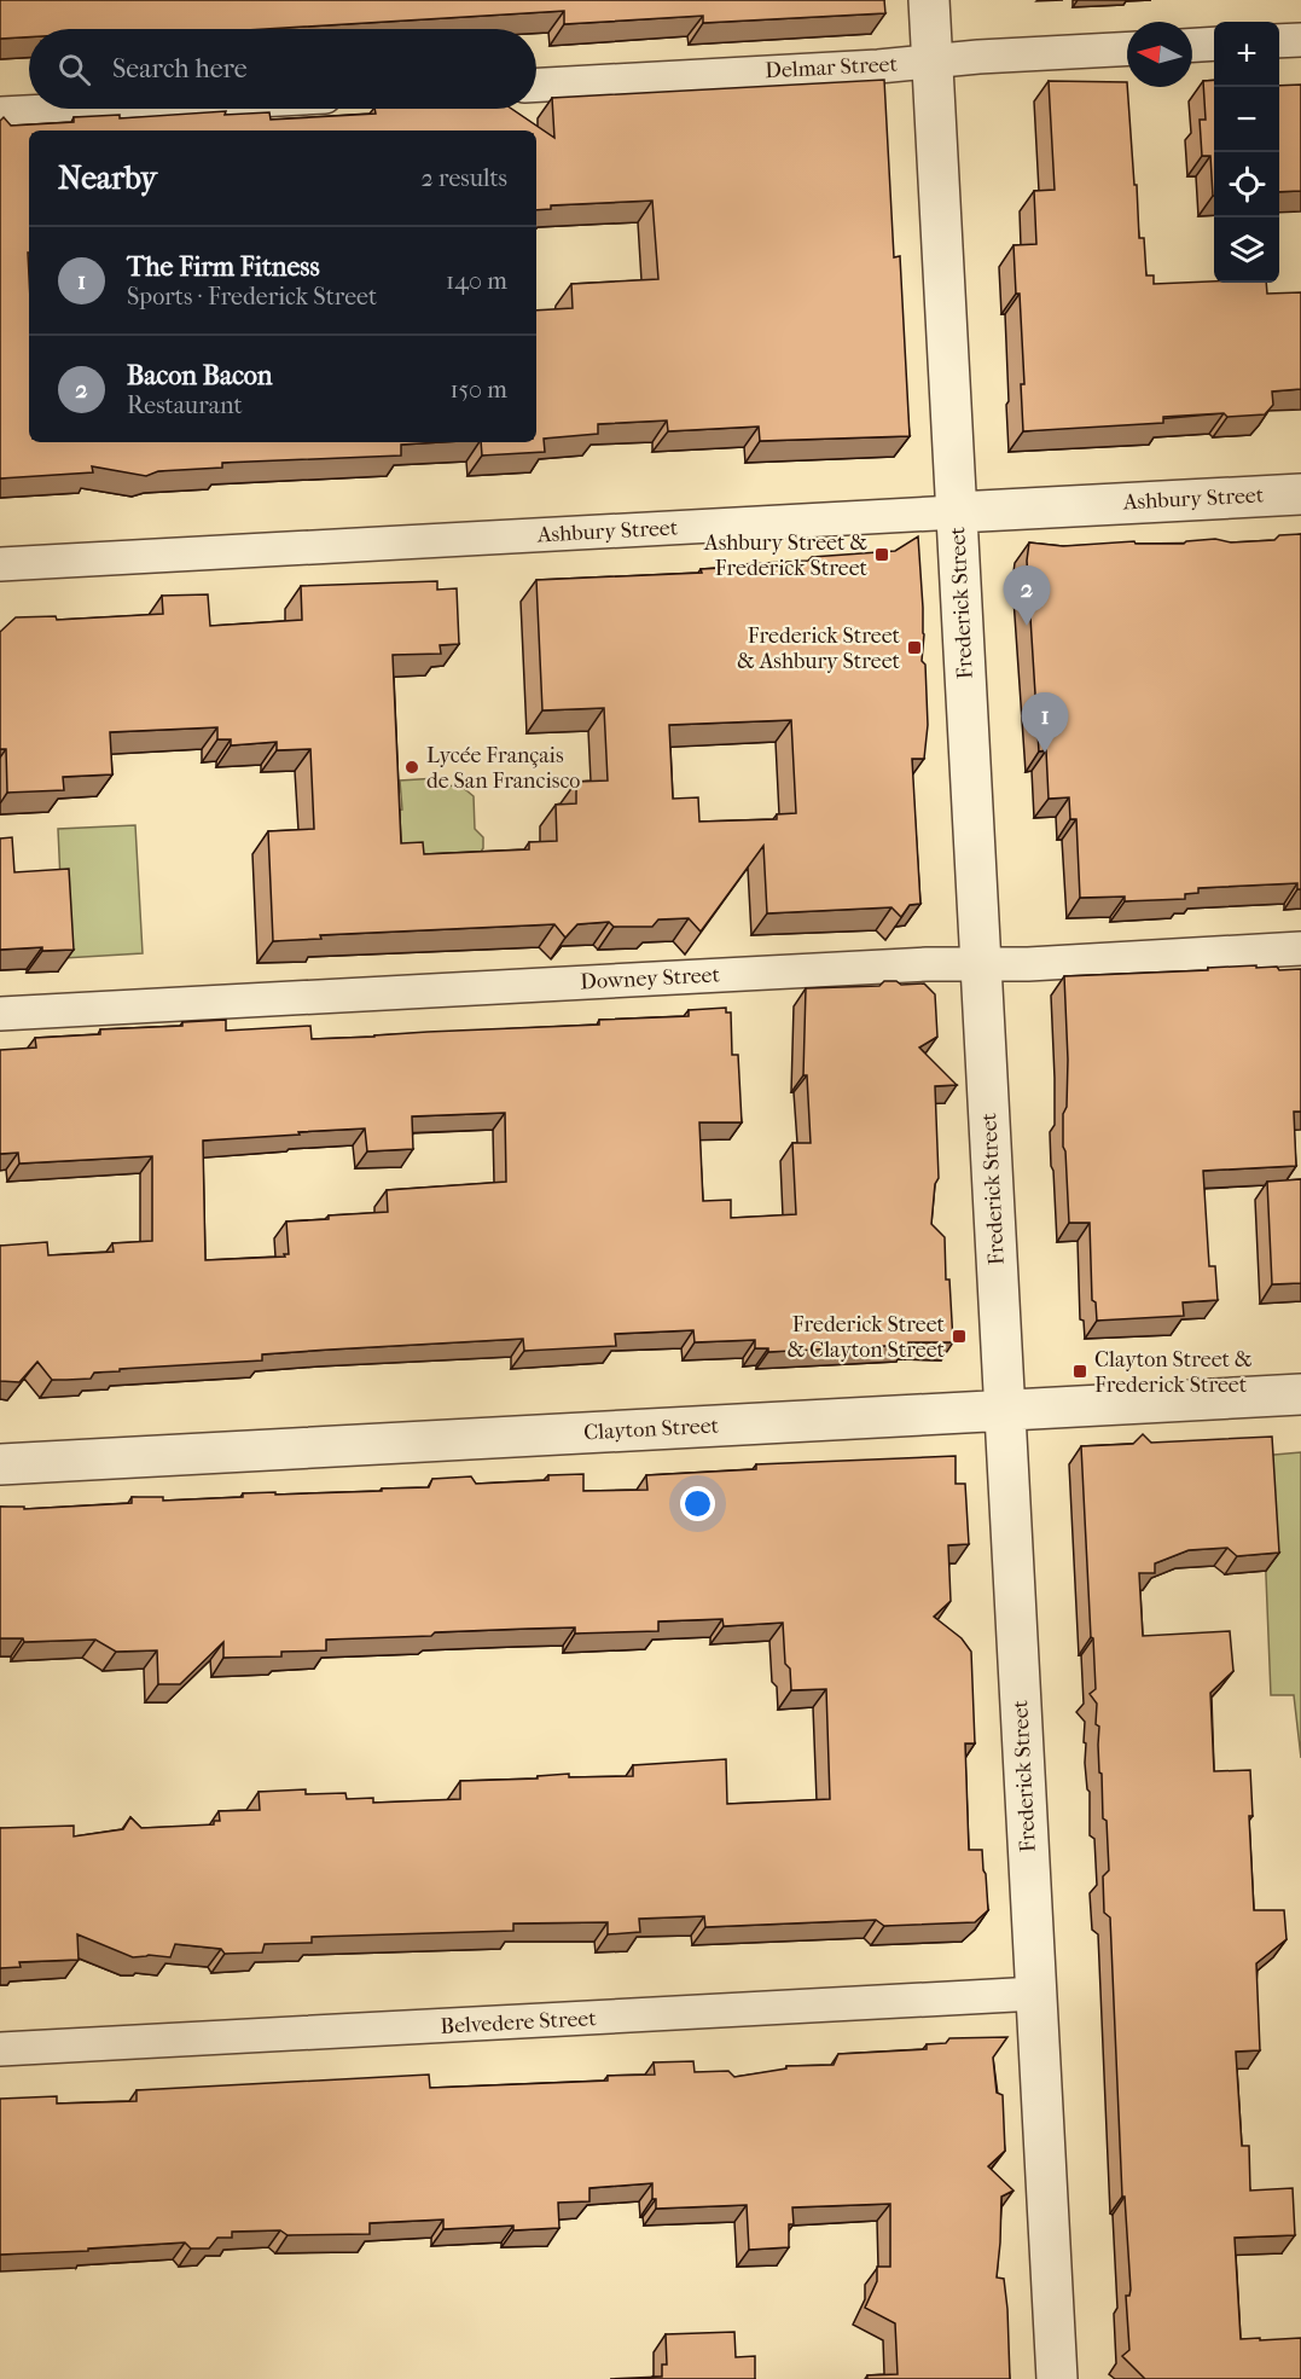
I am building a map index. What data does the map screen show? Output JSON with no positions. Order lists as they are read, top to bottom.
{
  "streets": {
    "street": [
      "Delmar Street",
      "Ashbury Street",
      "Frederick Street",
      "Downey Street",
      "Clayton Street",
      "Belvedere Street"
    ]
  },
  "crossings": [
    ["Delmar Street", "Frederick Street"],
    ["Ashbury Street", "Frederick Street"],
    ["Frederick Street", "Downey Street"],
    ["Frederick Street", "Clayton Street"],
    ["Frederick Street", "Belvedere Street"]
  ],
  "places": {
    "transit": [
      "Ashbury Street & Frederick Street",
      "Frederick Street & Ashbury Street",
      "Frederick Street & Clayton Street",
      "Clayton Street & Frederick Street"
    ],
    "other": ["Lycée Français de San Francisco"]
  },
  "north": "left",
  "page": {
    "map_buttons": ["+", "−"],
    "search": "Search here",
    "heading": ["Nearby", "2 results"],
    "list": [
      {
        "mark": "1",
        "name": "The Firm Fitness",
        "note": "Sports · Frederick Street",
        "value": "140 m"
      },
      {
        "mark": "2",
        "name": "Bacon Bacon",
        "note": "Restaurant",
        "value": "150 m"
      }
    ],
    "pins": ["2", "1"]
  }
}
